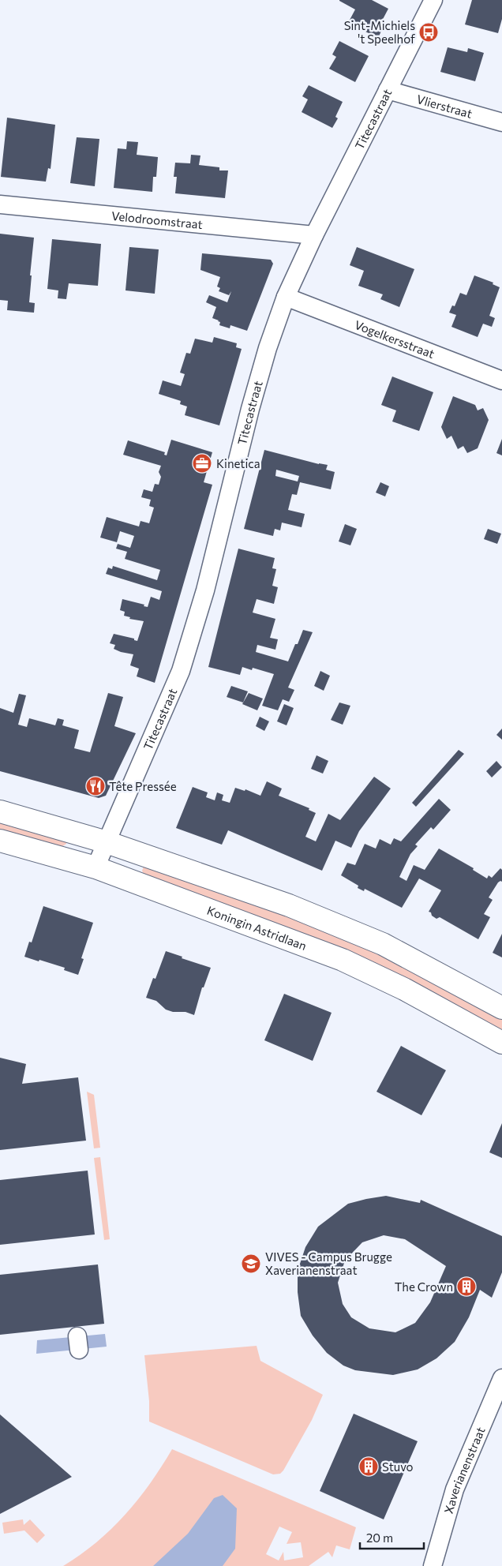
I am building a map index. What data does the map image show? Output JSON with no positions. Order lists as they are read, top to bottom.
{
  "streets": {
    "main road": ["Koningin Astridlaan"],
    "street": [
      "Vlierstraat",
      "Titecastraat",
      "Velodroomstraat",
      "Vogelkersstraat",
      "Xaverianenstraat"
    ]
  },
  "crossings": [
    ["Vlierstraat", "Titecastraat"],
    ["Titecastraat", "Velodroomstraat"],
    ["Titecastraat", "Vogelkersstraat"],
    ["Titecastraat", "Koningin Astridlaan"]
  ],
  "places": {
    "bus stop": ["Sint-Michiels 't Speelhof"],
    "office": ["Kinetica"],
    "restaurant": ["Tête Pressée"],
    "school or university": ["VIVES - Campus Brugge Xaverianenstraat"],
    "building": ["The Crown", "Stuvo"]
  },
  "scale_bar": "20 m"
}
